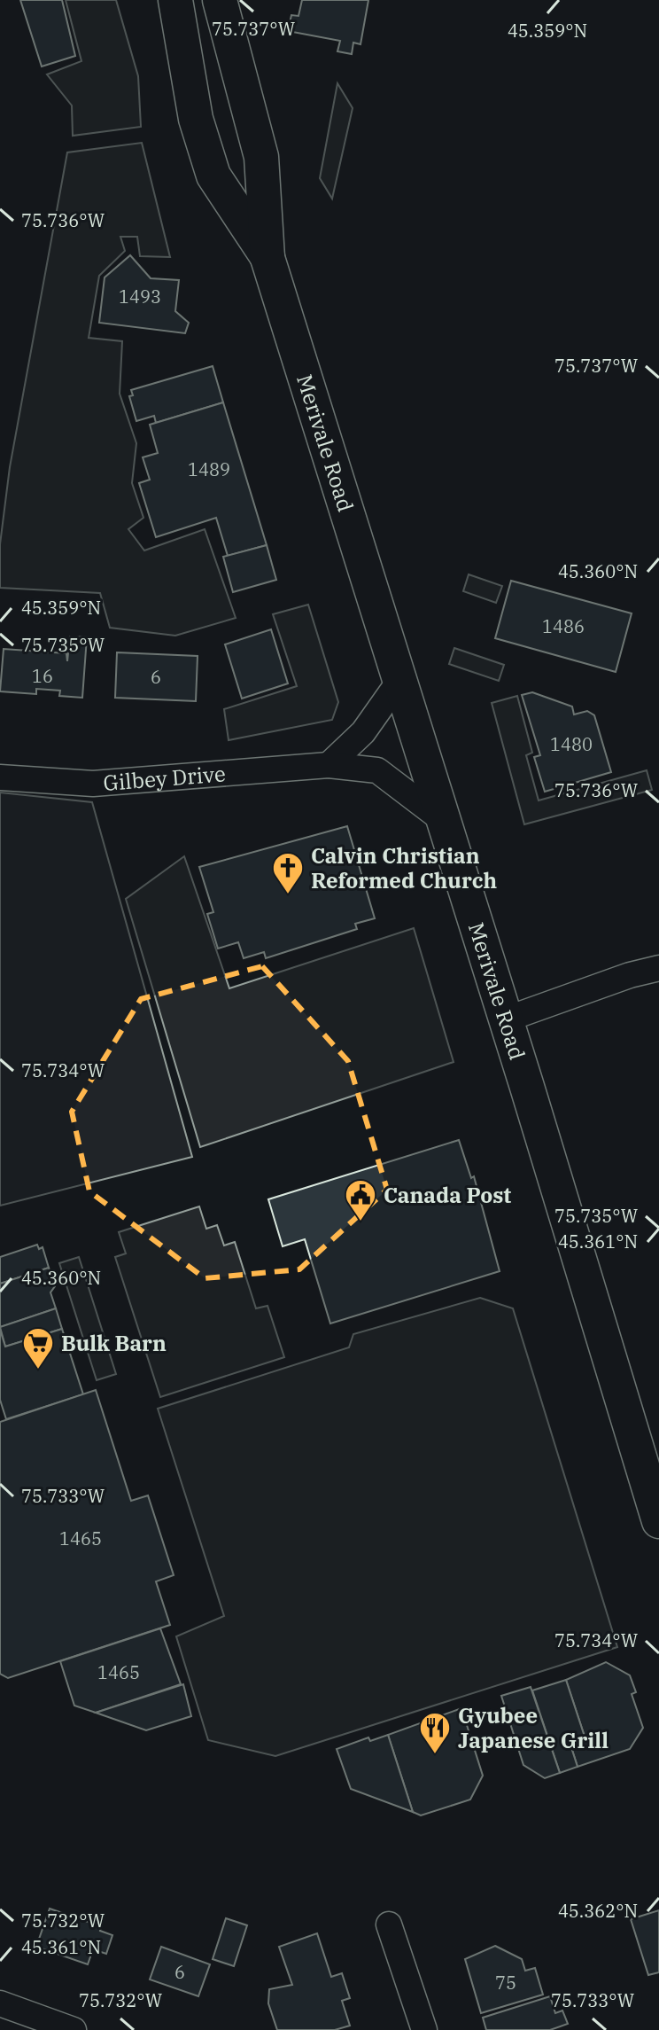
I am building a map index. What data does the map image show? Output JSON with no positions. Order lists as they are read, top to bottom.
{
  "streets": {
    "main road": ["Merivale Road"],
    "street": ["Gilbey Drive"]
  },
  "crossings": [
    ["Merivale Road", "Gilbey Drive"]
  ],
  "places": {
    "church": ["Calvin Christian Reformed Church"],
    "public building": ["Canada Post"],
    "supermarket": ["Bulk Barn"],
    "restaurant": ["Gyubee Japanese Grill"]
  },
  "house_numbers": [
    "1493",
    "1489",
    "1486",
    "16",
    "6",
    "1480",
    "1465",
    "1465",
    "6",
    "75"
  ],
  "coordinates": [
    "75.737°W",
    "45.359°N",
    "75.736°W",
    "45.360°N",
    "75.735°W",
    "75.734°W",
    "45.361°N",
    "75.733°W",
    "45.362°N",
    "75.732°W"
  ]
}
